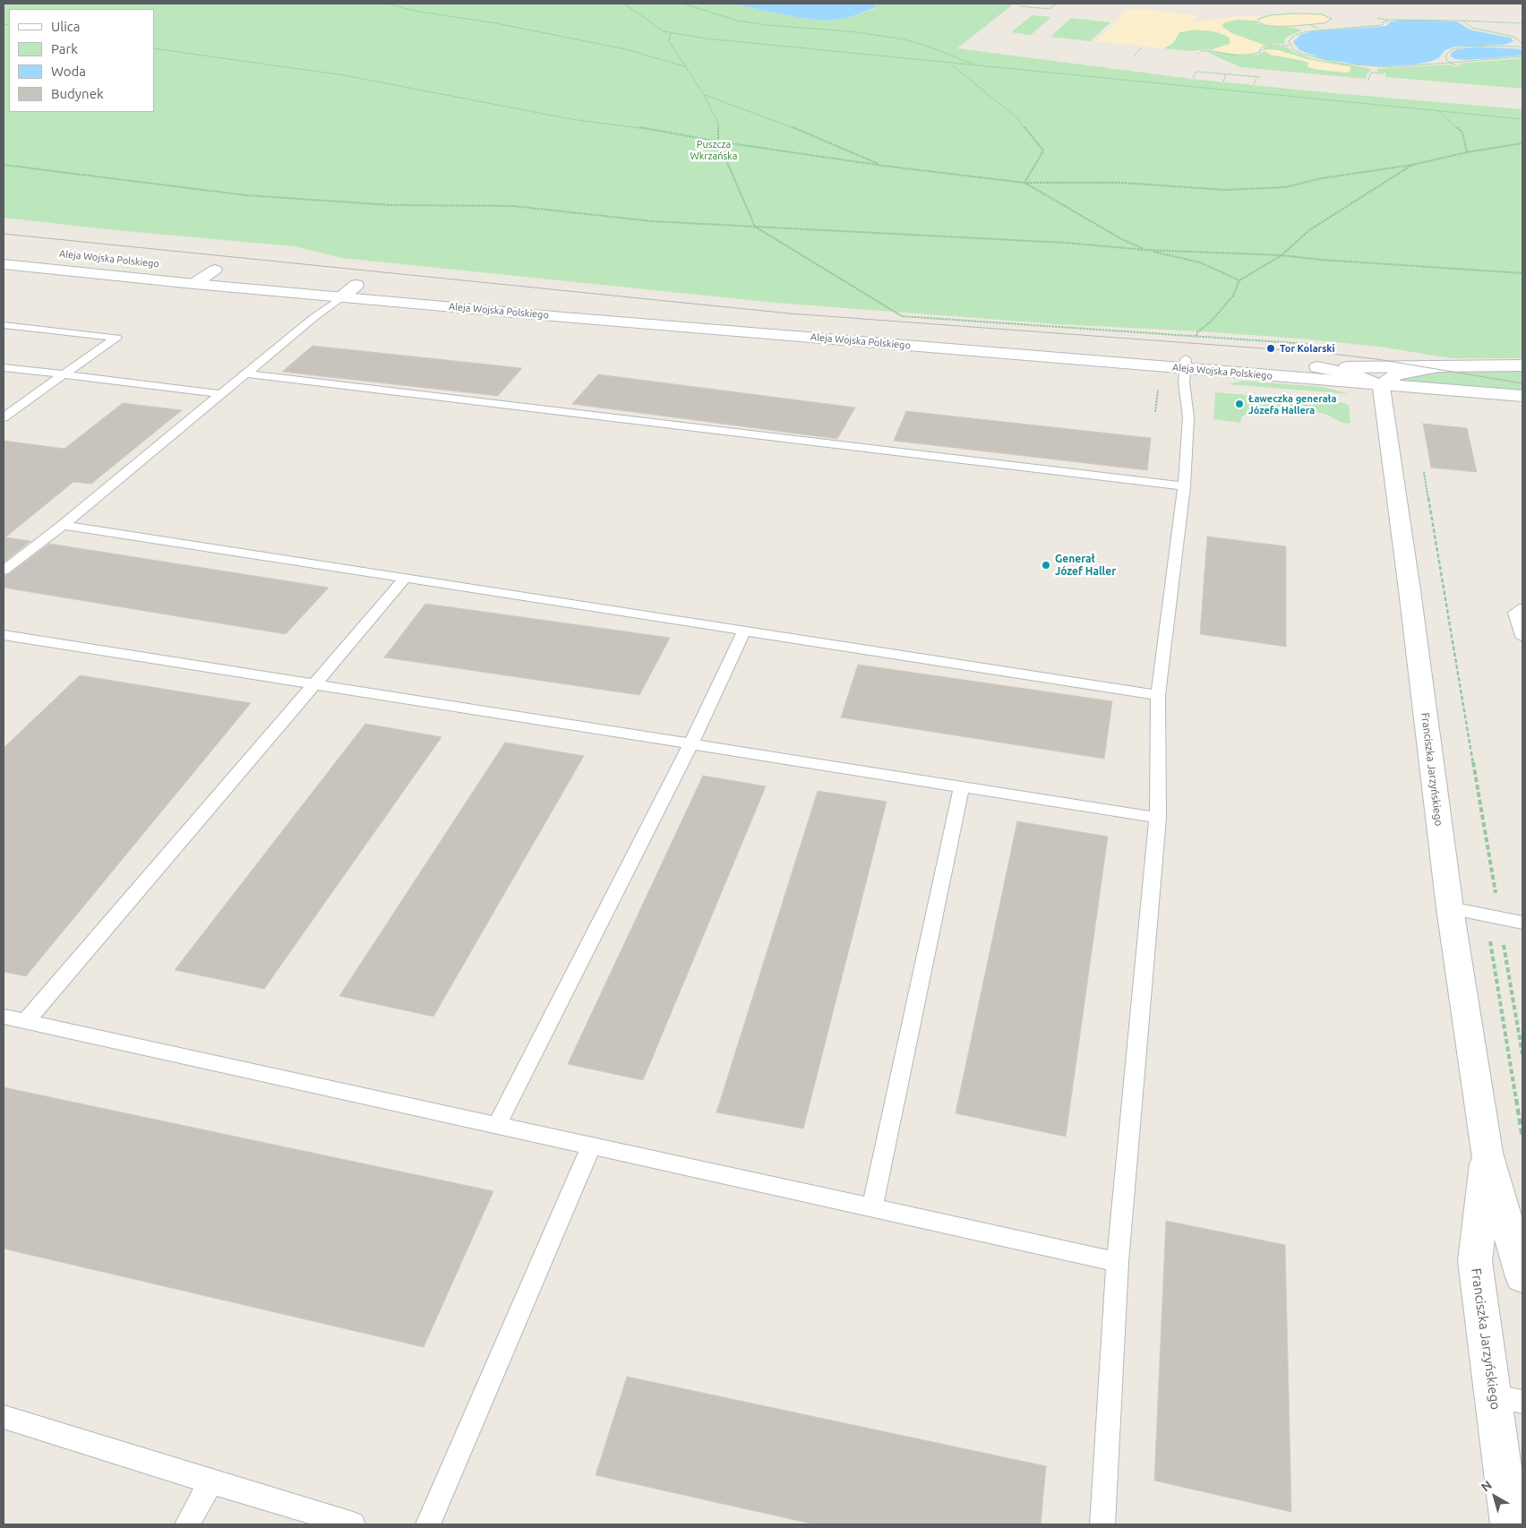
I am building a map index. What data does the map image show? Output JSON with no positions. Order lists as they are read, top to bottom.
{
  "streets": {
    "main road": ["Aleja Wojska Polskiego", "Franciszka Jarzyńskiego"]
  },
  "crossings": [
    ["Aleja Wojska Polskiego", "Franciszka Jarzyńskiego"]
  ],
  "parks": ["Puszcza Wkrzańska"],
  "places": ["Tor Kolarski", "Ławeczka generała Józefa Hallera", "Generał Józef Haller"],
  "legend": [
    "Ulica",
    "Park",
    "Woda",
    "Budynek"
  ],
  "north": "top left"
}
